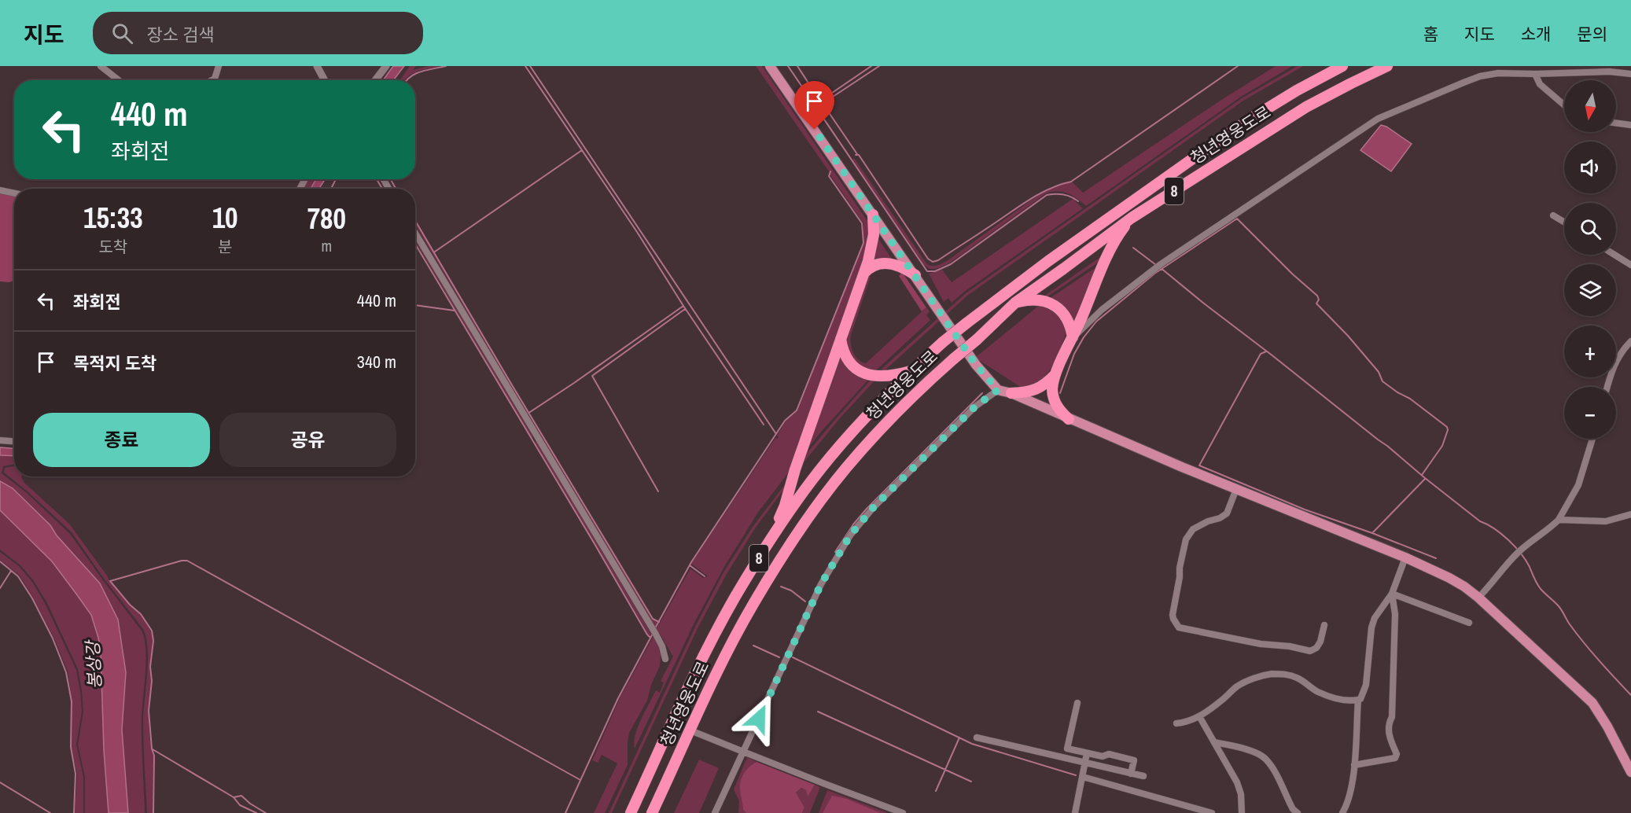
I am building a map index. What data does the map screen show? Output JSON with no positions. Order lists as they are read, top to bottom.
{
  "streets": {
    "highway": ["청년영웅도로", "8"]
  },
  "water": ["봉상강"],
  "north": "bottom",
  "page": {
    "header": "지도",
    "search": "장소 검색",
    "nav": [
      "홈",
      "지도",
      "소개",
      "문의"
    ],
    "map_buttons": ["+", "−"],
    "turn": ["440 m", "좌회전"],
    "eta": [
      "15:33",
      "도착",
      "10",
      "분",
      "780",
      "m"
    ],
    "list": [
      {
        "name": "좌회전",
        "value": "440 m"
      },
      {
        "name": "목적지 도착",
        "value": "340 m"
      }
    ],
    "buttons": ["종료", "공유"]
  }
}
